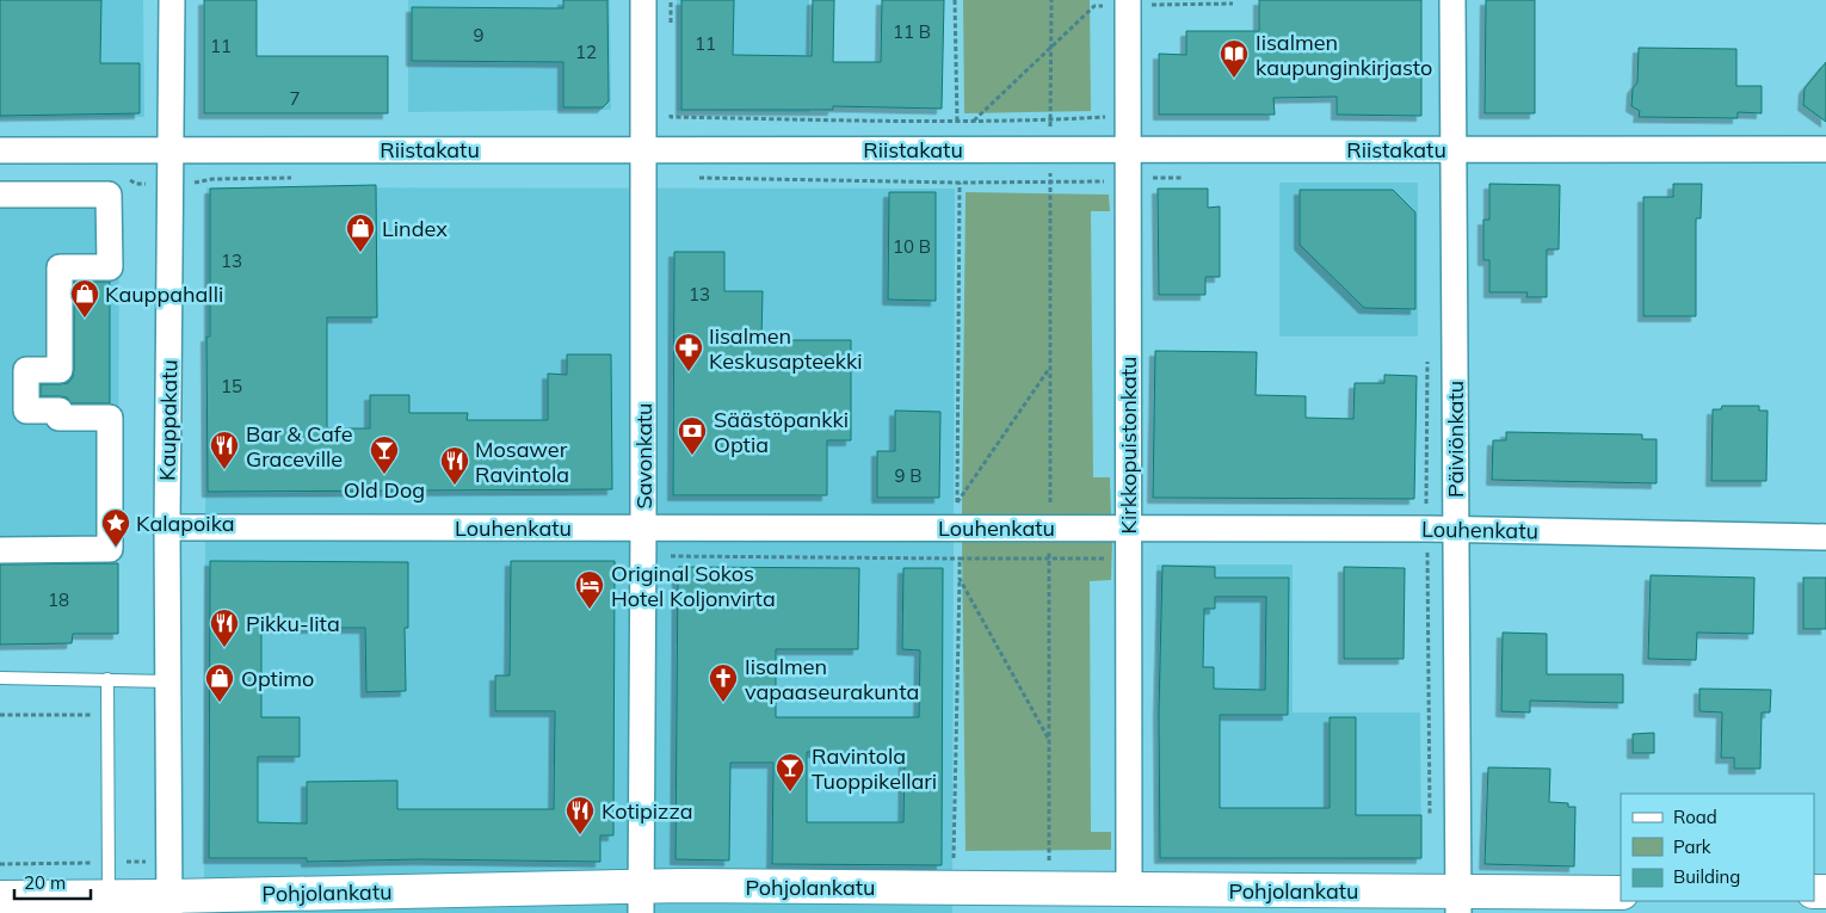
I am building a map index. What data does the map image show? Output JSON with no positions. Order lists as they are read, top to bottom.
{
  "streets": {
    "main road": ["Pohjolankatu"],
    "street": [
      "Riistakatu",
      "Kauppakatu",
      "Päiviönkatu",
      "Kirkkopuistonkatu",
      "Savonkatu",
      "Louhenkatu"
    ]
  },
  "crossings": [
    ["Riistakatu", "Kauppakatu"],
    ["Riistakatu", "Päiviönkatu"],
    ["Riistakatu", "Kirkkopuistonkatu"],
    ["Riistakatu", "Savonkatu"],
    ["Kauppakatu", "Louhenkatu"],
    ["Kauppakatu", "Pohjolankatu"],
    ["Päiviönkatu", "Louhenkatu"],
    ["Päiviönkatu", "Pohjolankatu"],
    ["Kirkkopuistonkatu", "Louhenkatu"],
    ["Kirkkopuistonkatu", "Pohjolankatu"],
    ["Savonkatu", "Louhenkatu"],
    ["Savonkatu", "Pohjolankatu"]
  ],
  "places": {
    "library": ["Iisalmen kaupunginkirjasto"],
    "shop": ["Lindex", "Kauppahalli", "Optimo"],
    "pharmacy": ["Iisalmen Keskusapteekki"],
    "bank": ["Säästöpankki Optia"],
    "restaurant": [
      "Bar & Cafe Graceville",
      "Mosawer Ravintola",
      "Pikku-Iita",
      "Kotipizza"
    ],
    "bar": ["Old Dog", "Ravintola Tuoppikellari"],
    "place": ["Kalapoika"],
    "hotel": ["Original Sokos Hotel Koljonvirta"],
    "church": ["Iisalmen vapaaseurakunta"]
  },
  "house_numbers": [
    "11 B",
    "9",
    "11",
    "11",
    "12",
    "7",
    "10 B",
    "13",
    "13",
    "15",
    "9 B",
    "18"
  ],
  "legend": ["Road", "Park", "Building"],
  "scale_bar": "20 m"
}
